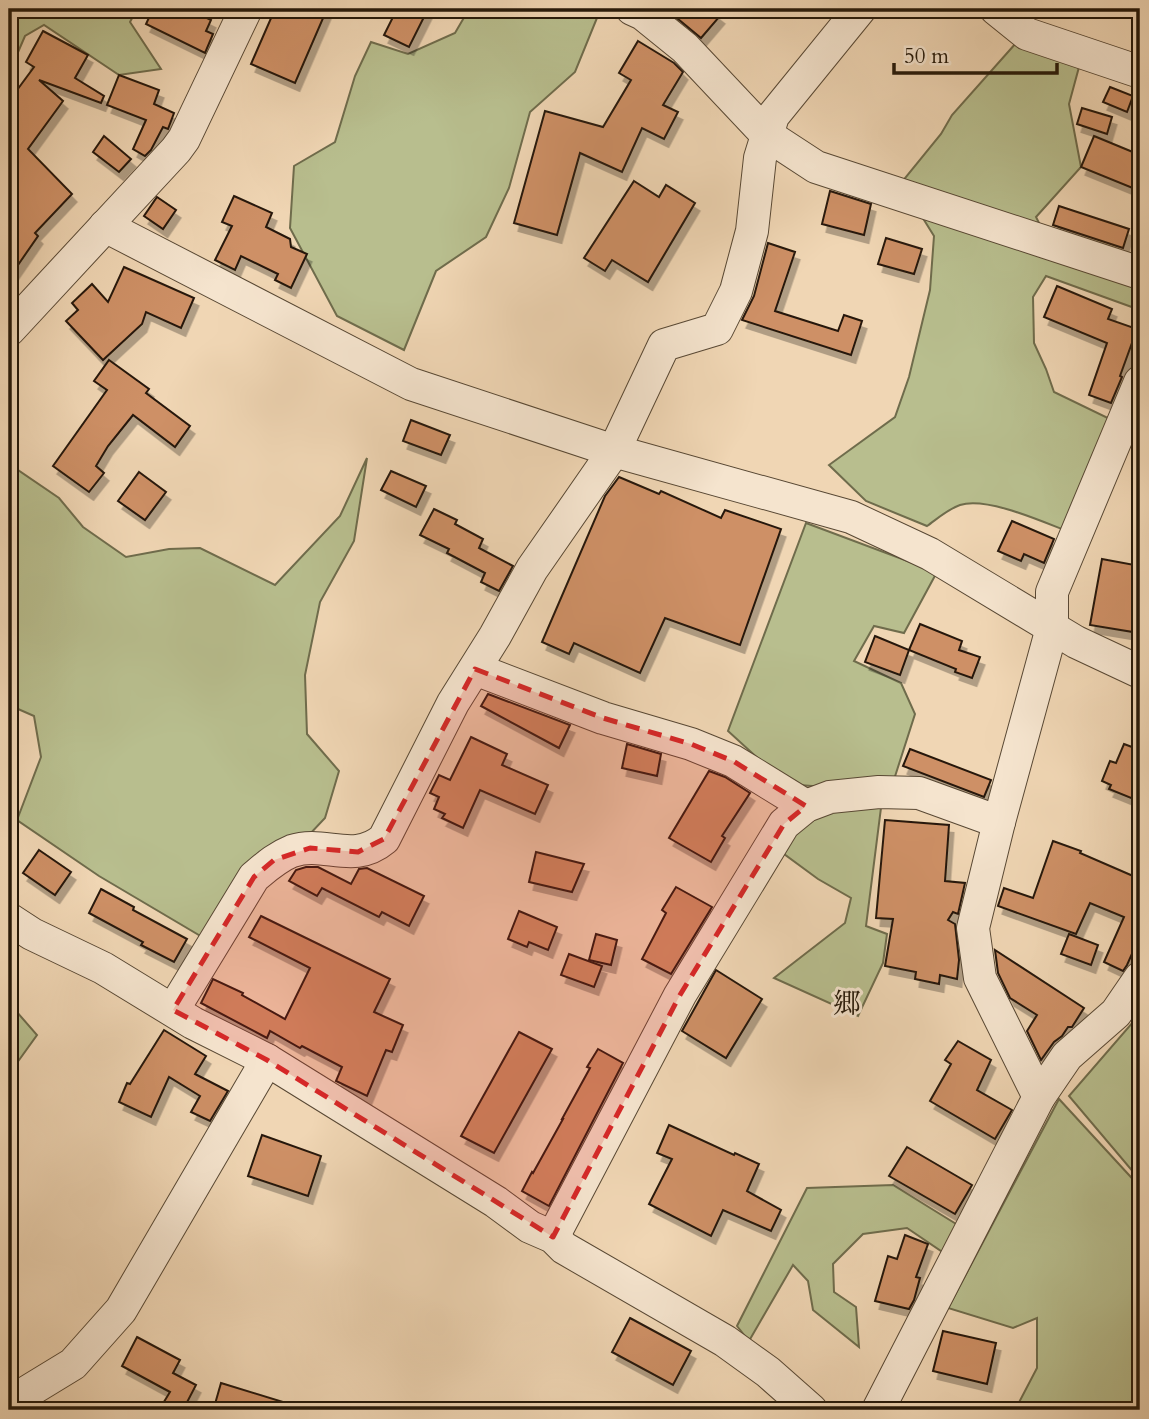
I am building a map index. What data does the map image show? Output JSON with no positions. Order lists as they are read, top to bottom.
{
  "districts": ["郷"],
  "scale_bar": "50 m"
}
